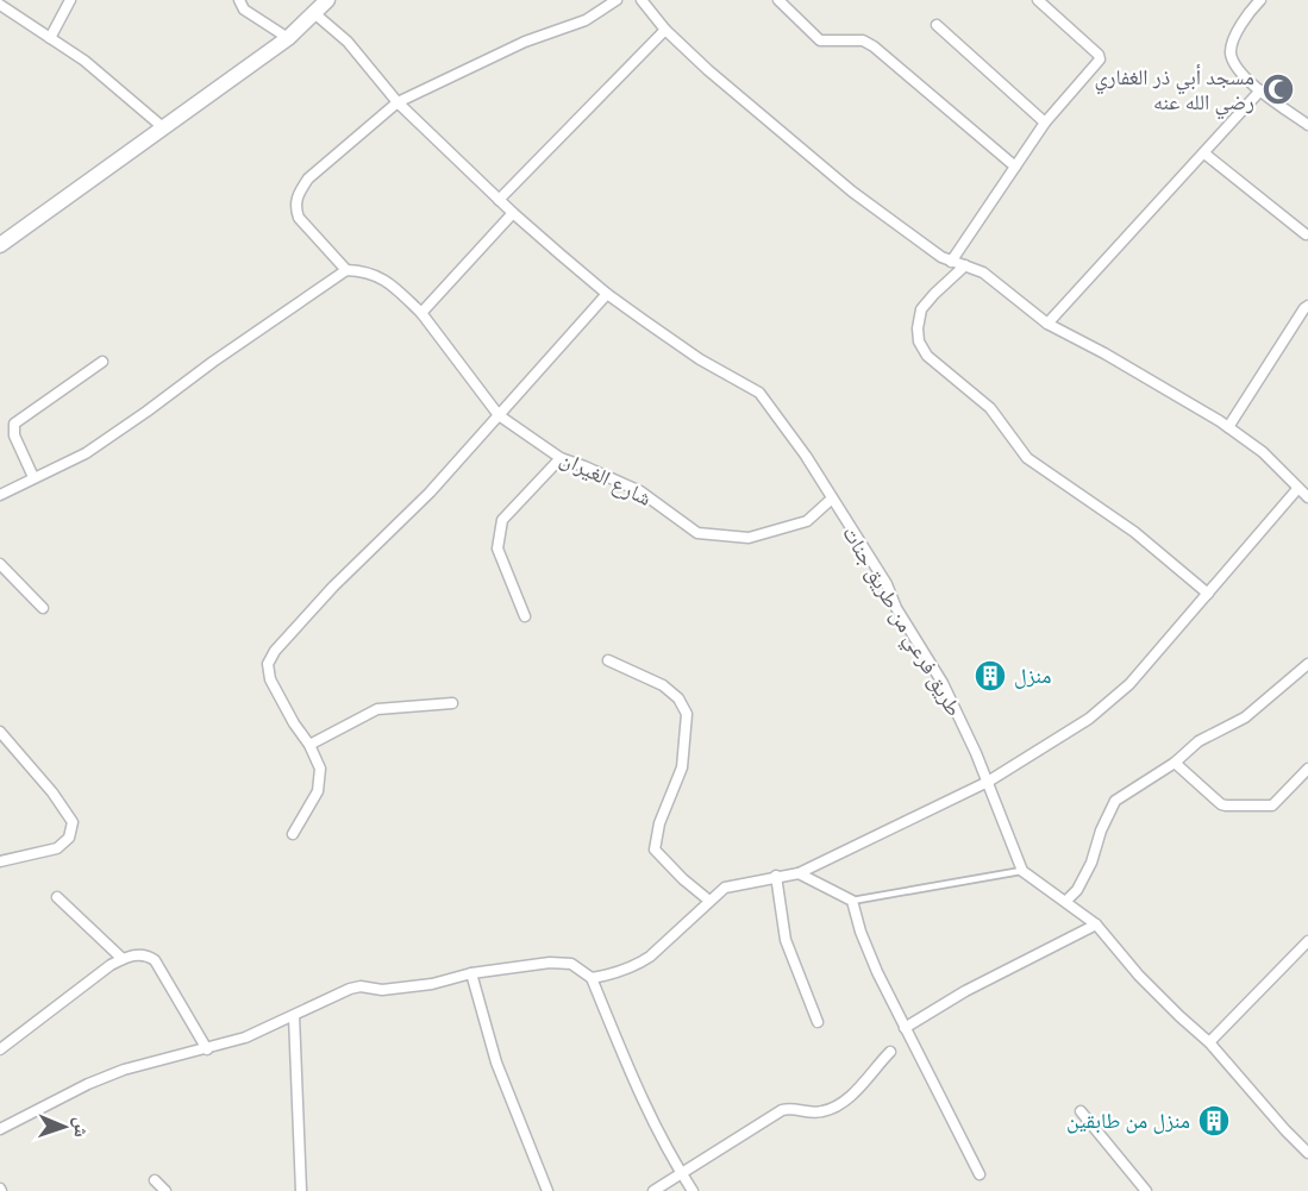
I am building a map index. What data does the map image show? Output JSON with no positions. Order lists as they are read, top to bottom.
{
  "streets": {
    "street": ["شارع الغيران", "طريق فرعي من طريق جنات"]
  },
  "crossings": [
    ["شارع الغيران", "طريق فرعي من طريق جنات"]
  ],
  "places": {
    "mosque": ["مسجد أبي ذر الغفاري رضي الله عنه"],
    "building": ["منزل", "منزل من طابقين"]
  },
  "north": "right"
}
